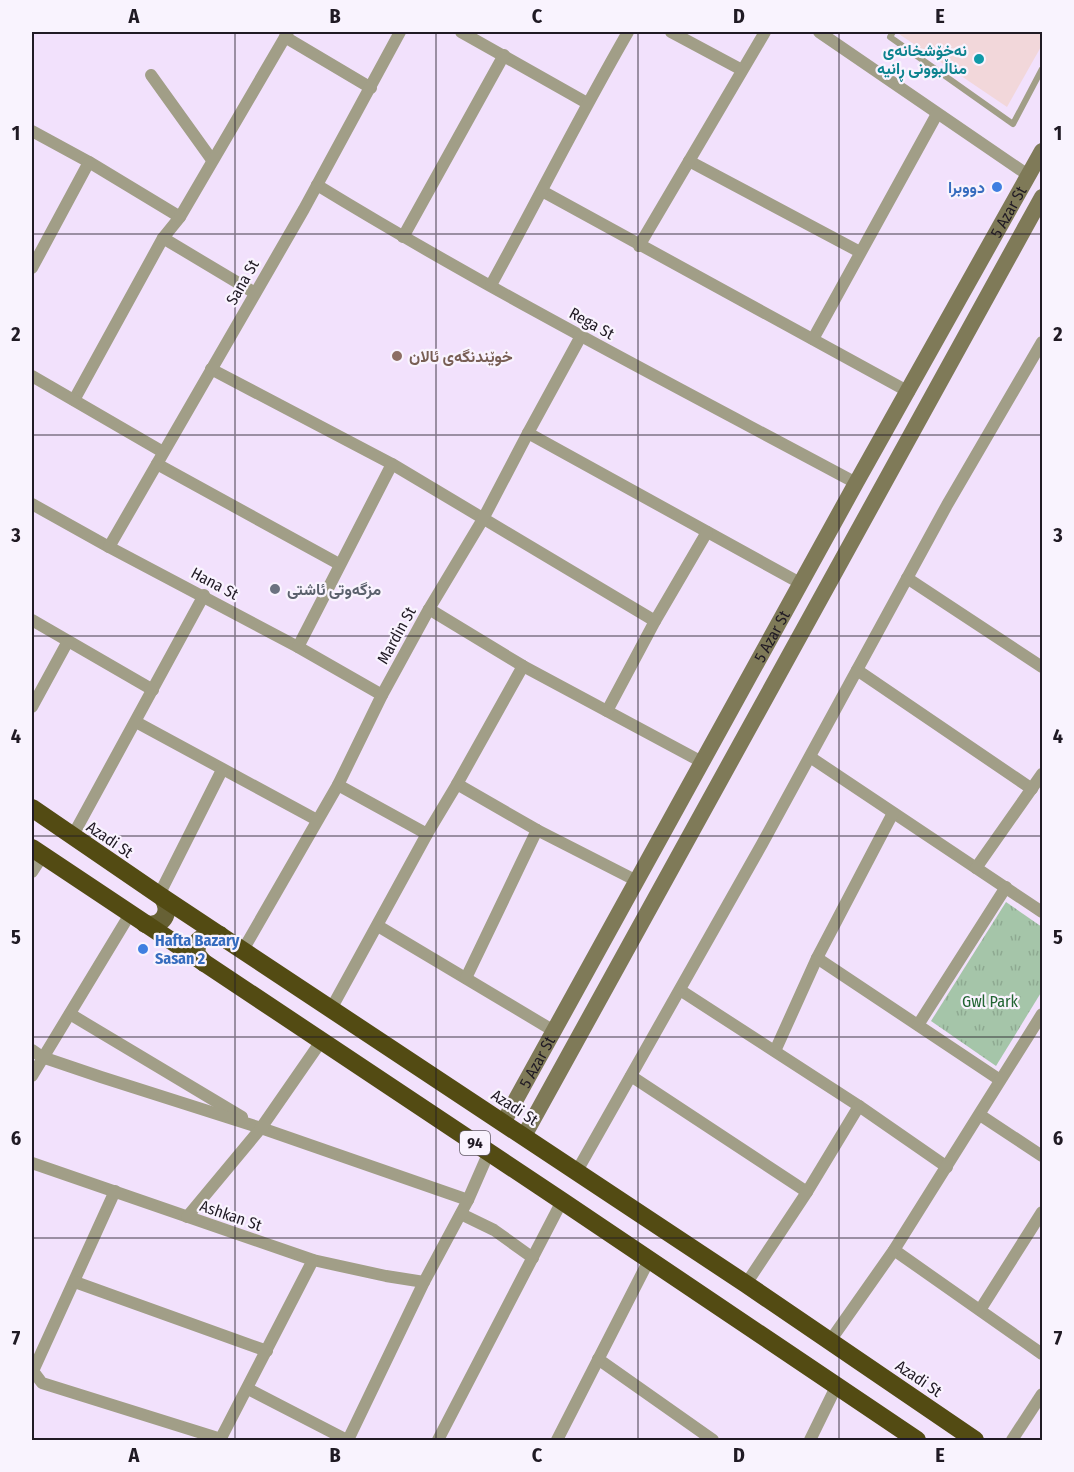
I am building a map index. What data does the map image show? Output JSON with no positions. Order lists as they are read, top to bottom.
{
  "streets": {
    "highway": ["Azadi St", "94"],
    "main road": ["5 Azar St"],
    "street": [
      "Sana St",
      "Rega St",
      "Hana St",
      "Mardin St",
      "Ashkan St"
    ]
  },
  "crossings": [
    ["5 Azar St", "Rega St"],
    ["5 Azar St", "Azadi St"],
    ["Sana St", "Rega St"],
    ["Sana St", "Hana St"],
    ["Rega St", "Mardin St"],
    ["Hana St", "Mardin St"],
    ["Mardin St", "Azadi St"]
  ],
  "parks": ["Gwl Park"],
  "places": [
    "نەخۆشخانەی مناڵبوونی ڕانیە",
    "دووبرا",
    "خوێندنگەی ئالان",
    "مزگەوتی ئاشتی",
    "Hafta Bazary Sasan 2"
  ],
  "grid": {
    "columns": [
      "A",
      "B",
      "C",
      "D",
      "E"
    ],
    "rows": [
      "1",
      "2",
      "3",
      "4",
      "5",
      "6",
      "7"
    ]
  }
}
